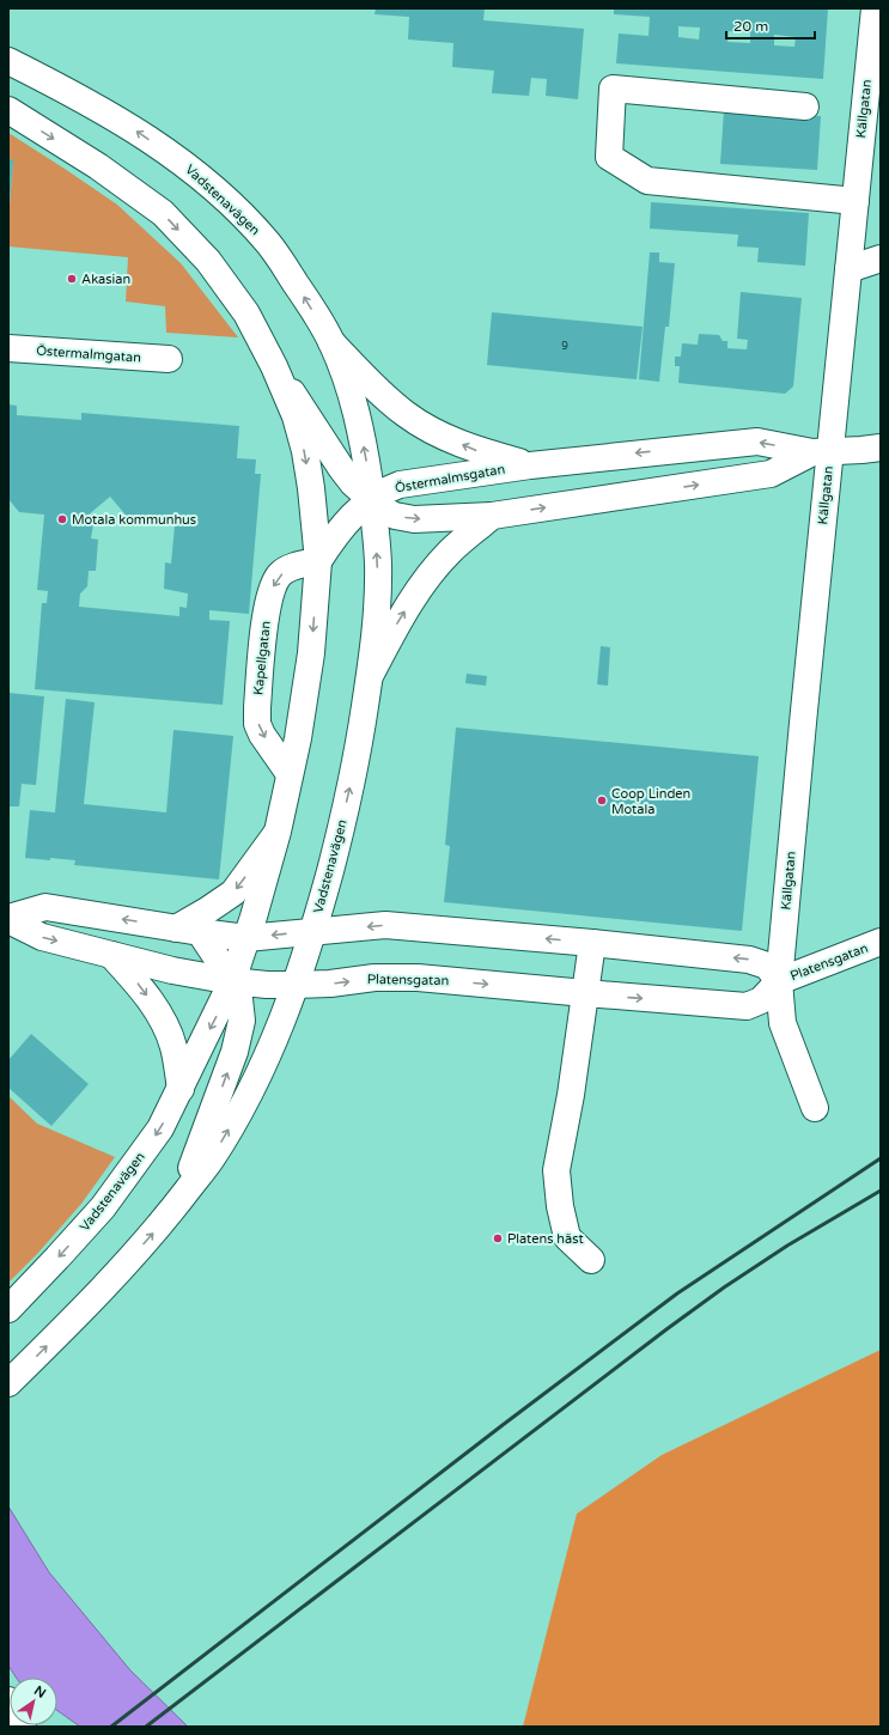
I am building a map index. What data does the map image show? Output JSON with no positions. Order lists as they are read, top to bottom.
{
  "streets": {
    "street": [
      "Källgatan",
      "Vadstenavägen",
      "Östermalmgatan",
      "Östermalmsgatan",
      "Kapellgatan",
      "Platensgatan"
    ]
  },
  "crossings": [
    ["Källgatan", "Östermalmsgatan"],
    ["Källgatan", "Platensgatan"],
    ["Vadstenavägen", "Östermalmsgatan"],
    ["Vadstenavägen", "Kapellgatan"],
    ["Vadstenavägen", "Platensgatan"]
  ],
  "one_way": ["Kapellgatan"],
  "places": [
    "Akasian",
    "Motala kommunhus",
    "Coop Linden Motala",
    "Platens häst"
  ],
  "house_numbers": ["9"],
  "scale_bar": "20 m",
  "north": "top right"
}
